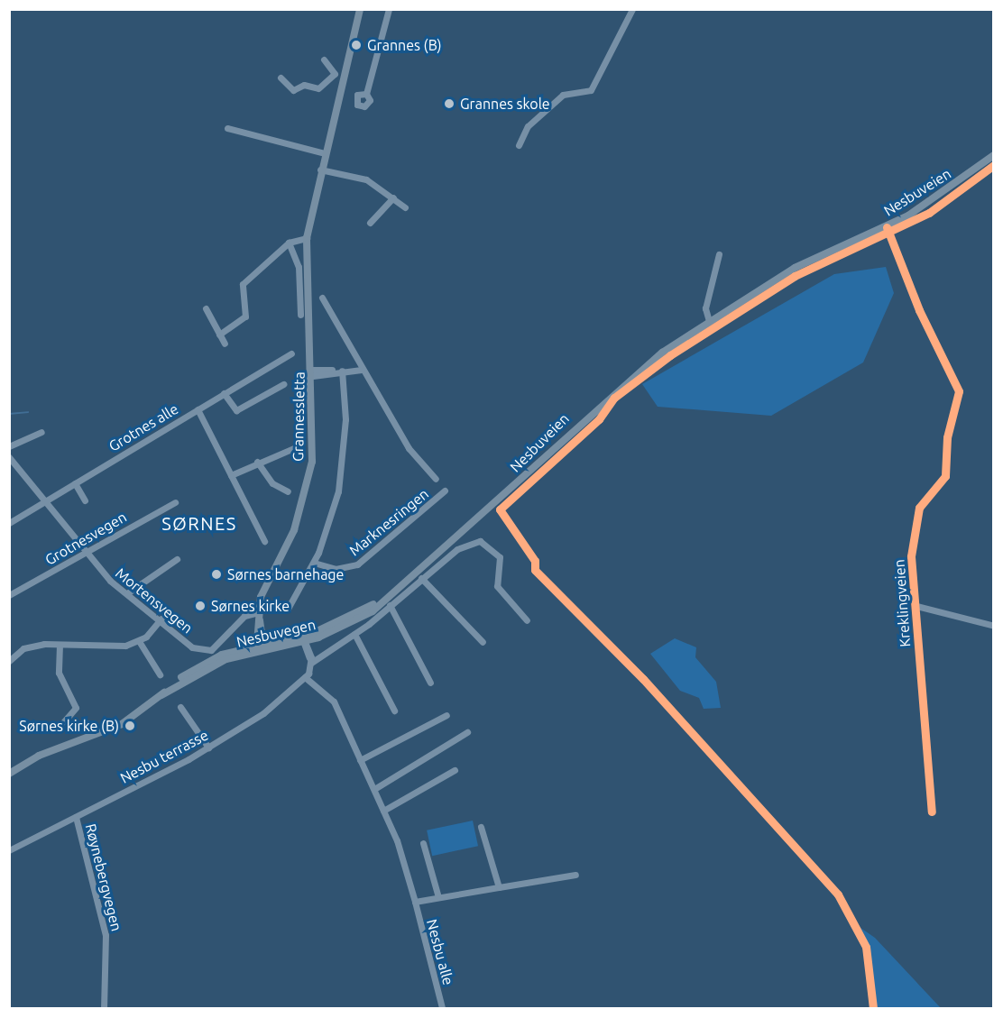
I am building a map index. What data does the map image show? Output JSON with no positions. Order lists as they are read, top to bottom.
{
  "streets": {
    "main road": ["Nesbuveien", "Grannessletta", "Nesbuvegen"],
    "street": [
      "Grotnes alle",
      "Marknesringen",
      "Grotnesvegen",
      "Mortensvegen",
      "Kreklingveien",
      "Nesbu terrasse",
      "Røynebergvegen",
      "Nesbu alle"
    ]
  },
  "crossings": [
    ["Nesbuveien", "Kreklingveien"],
    ["Nesbuveien", "Nesbuvegen"],
    ["Grannessletta", "Mortensvegen"],
    ["Grotnes alle", "Mortensvegen"],
    ["Grotnesvegen", "Mortensvegen"],
    ["Nesbu terrasse", "Røynebergvegen"],
    ["Nesbu terrasse", "Nesbu alle"]
  ],
  "districts": ["SØRNES"],
  "places": [
    "Grannes (B)",
    "Grannes skole",
    "Sørnes barnehage",
    "Sørnes kirke",
    "Sørnes kirke (B)"
  ]
}
